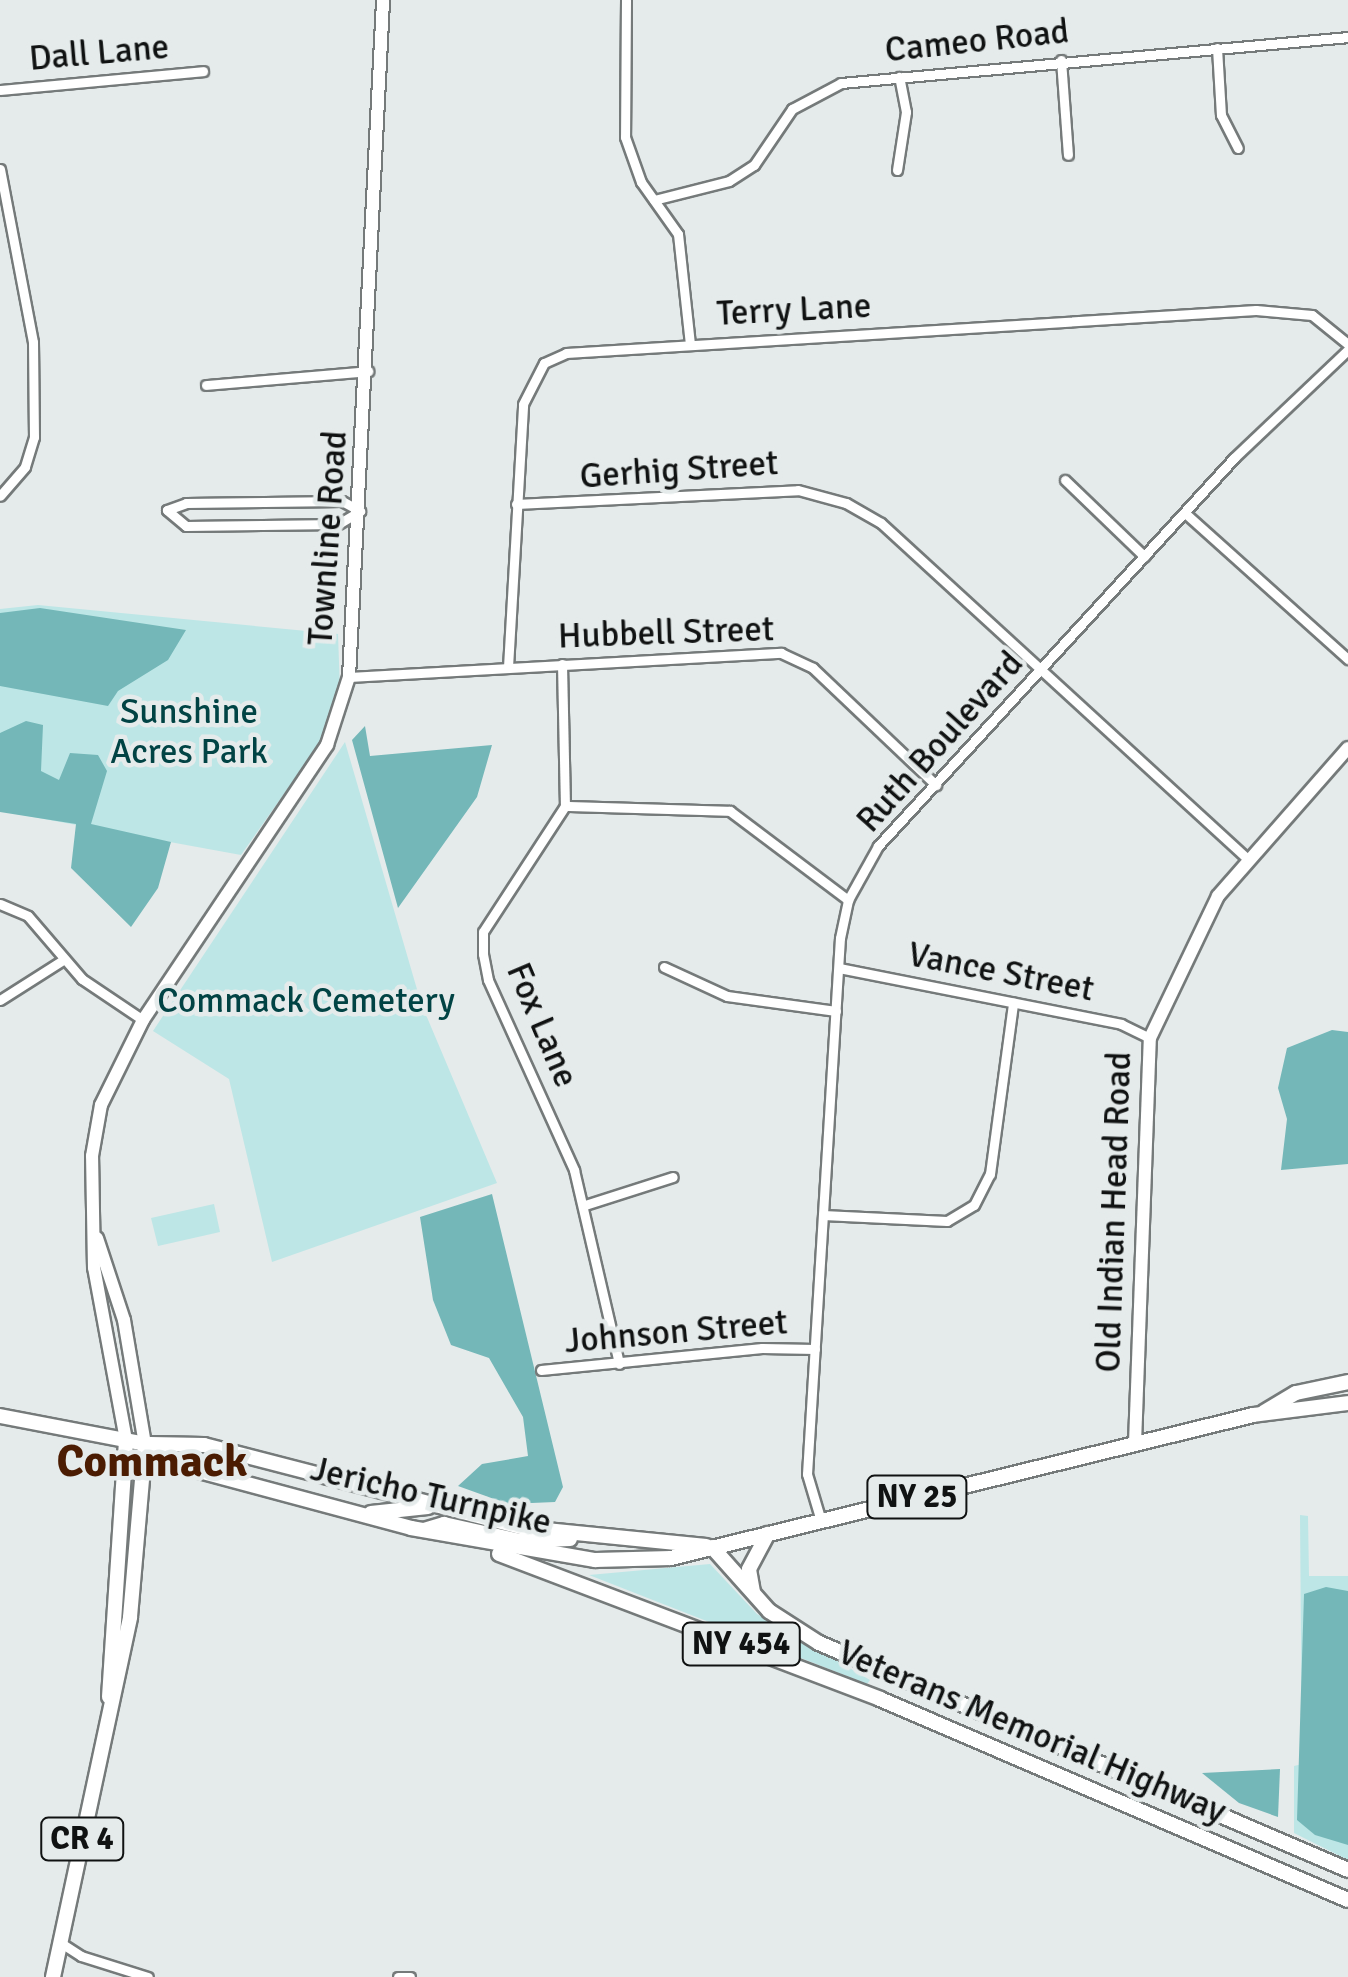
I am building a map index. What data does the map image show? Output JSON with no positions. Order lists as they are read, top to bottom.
{
  "streets": {
    "main road": [
      "Townline Road",
      "Old Indian Head Road",
      "Jericho Turnpike",
      "NY 25",
      "NY 454",
      "Veterans Memorial Highway",
      "CR 4"
    ],
    "street": [
      "Cameo Road",
      "Dall Lane",
      "Terry Lane",
      "Gerhig Street",
      "Hubbell Street",
      "Ruth Boulevard",
      "Vance Street",
      "Fox Lane",
      "Johnson Street"
    ]
  },
  "crossings": [
    ["Terry Lane", "Gerhig Street"],
    ["Terry Lane", "Hubbell Street"],
    ["Terry Lane", "Ruth Boulevard"],
    ["Gerhig Street", "Ruth Boulevard"],
    ["Gerhig Street", "Old Indian Head Road"],
    ["Townline Road", "Hubbell Street"],
    ["Townline Road", "CR 4"],
    ["Hubbell Street", "Ruth Boulevard"],
    ["Ruth Boulevard", "Vance Street"],
    ["Ruth Boulevard", "Johnson Street"],
    ["Ruth Boulevard", "Jericho Turnpike"],
    ["Vance Street", "Old Indian Head Road"],
    ["Fox Lane", "Johnson Street"],
    ["Old Indian Head Road", "Jericho Turnpike"],
    ["Jericho Turnpike", "Veterans Memorial Highway"],
    ["Jericho Turnpike", "CR 4"]
  ],
  "districts": ["Commack"],
  "parks": ["Sunshine Acres Park", "Commack Cemetery"]
}
